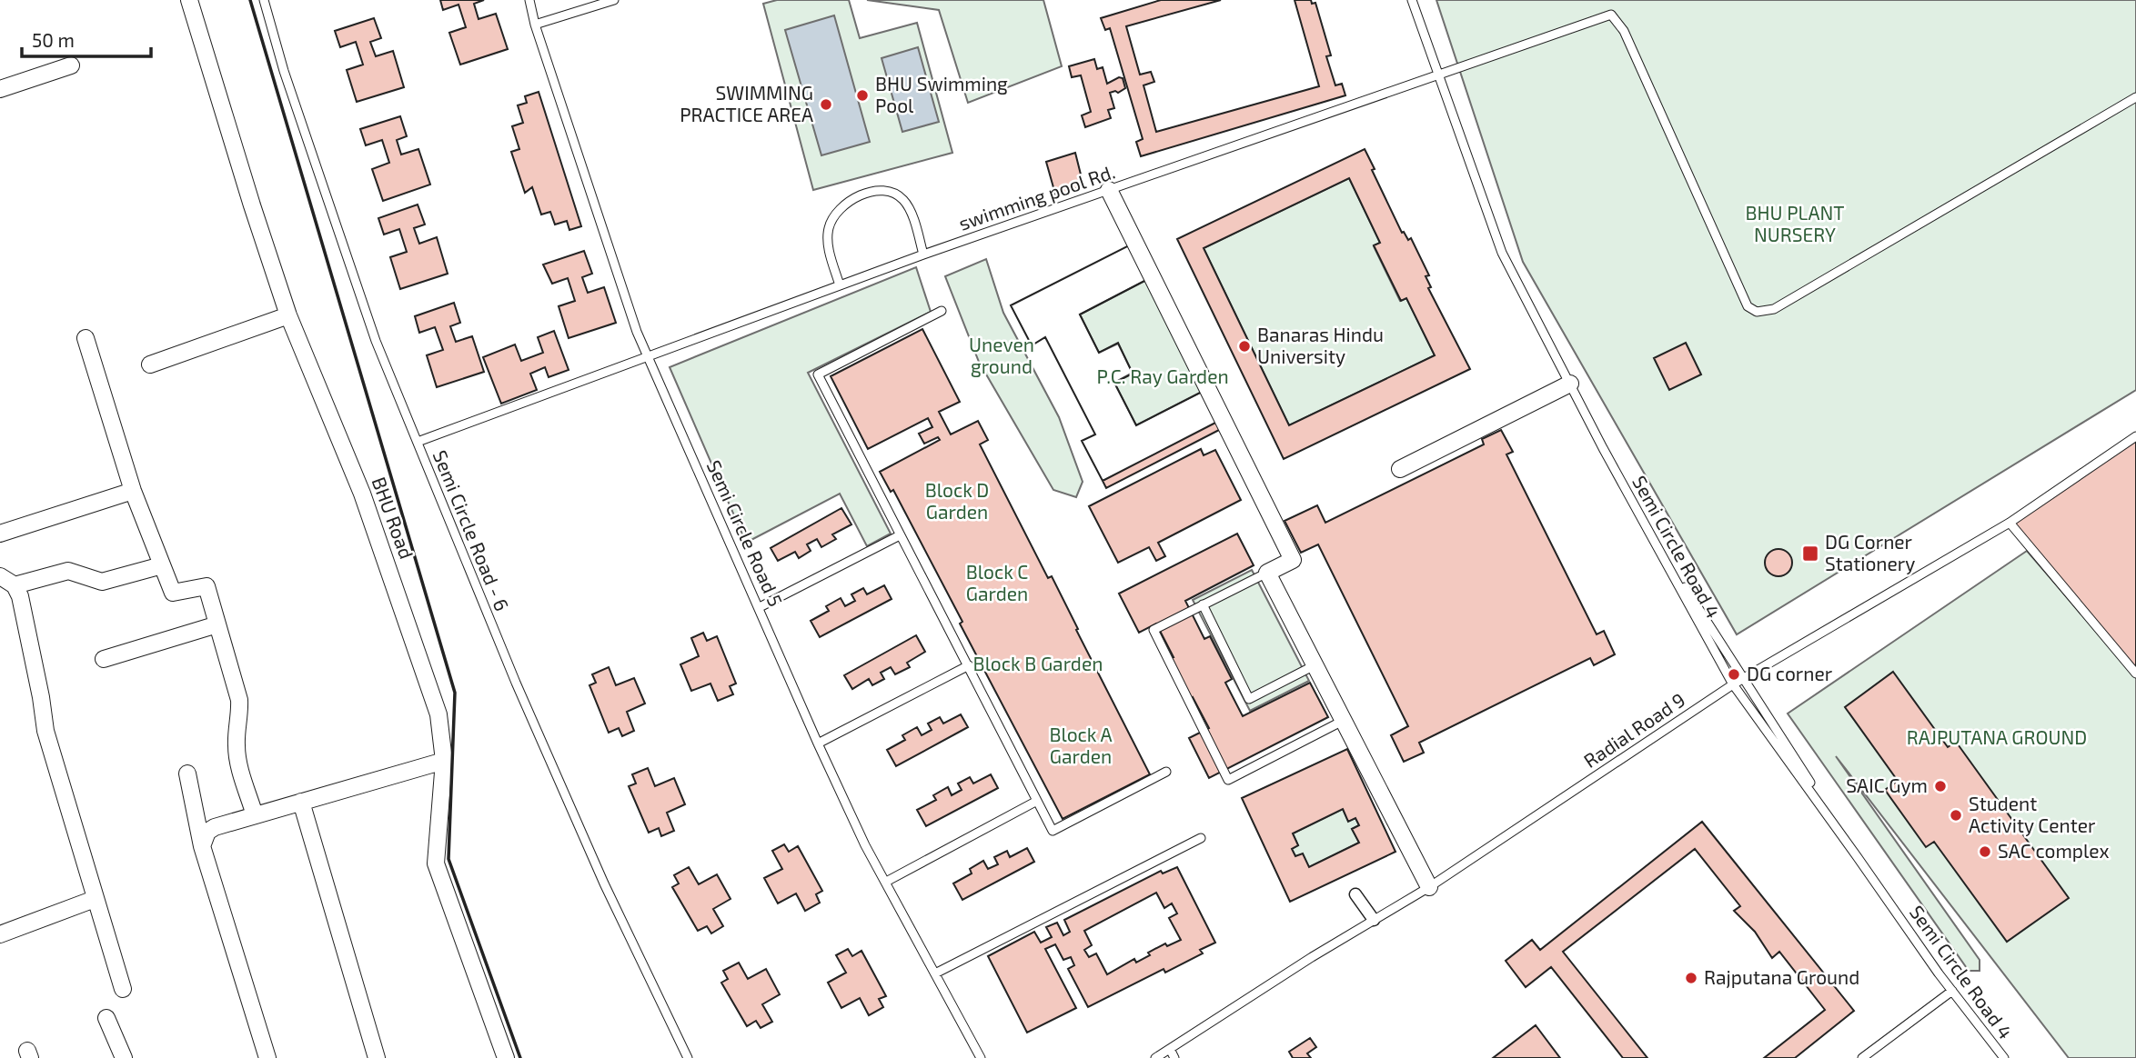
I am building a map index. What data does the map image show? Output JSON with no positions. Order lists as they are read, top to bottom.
{
  "streets": {
    "street": ["BHU Road"],
    "lane": [
      "swimming pool Rd.",
      "Semi Circle Road - 6",
      "Semi Circle Road 5",
      "Semi Circle Road 4",
      "Radial Road 9"
    ]
  },
  "crossings": [
    ["swimming pool Rd.", "Semi Circle Road - 6"],
    ["swimming pool Rd.", "Semi Circle Road 5"],
    ["swimming pool Rd.", "Semi Circle Road 4"],
    ["Semi Circle Road 4", "Radial Road 9"]
  ],
  "parks": [
    "BHU PLANT NURSERY",
    "Uneven ground",
    "P.C. Ray Garden",
    "Block D Garden",
    "Block C Garden",
    "Block B Garden",
    "Block A Garden",
    "RAJPUTANA GROUND"
  ],
  "places": {
    "other": [
      "BHU Swimming Pool",
      "SWIMMING PRACTICE AREA",
      "Banaras Hindu University",
      "DG corner",
      "SAIC Gym",
      "Student Activity Center",
      "SAC complex",
      "Rajputana Ground"
    ],
    "transit": ["DG Corner Stationery"]
  },
  "scale_bar": "50 m"
}
